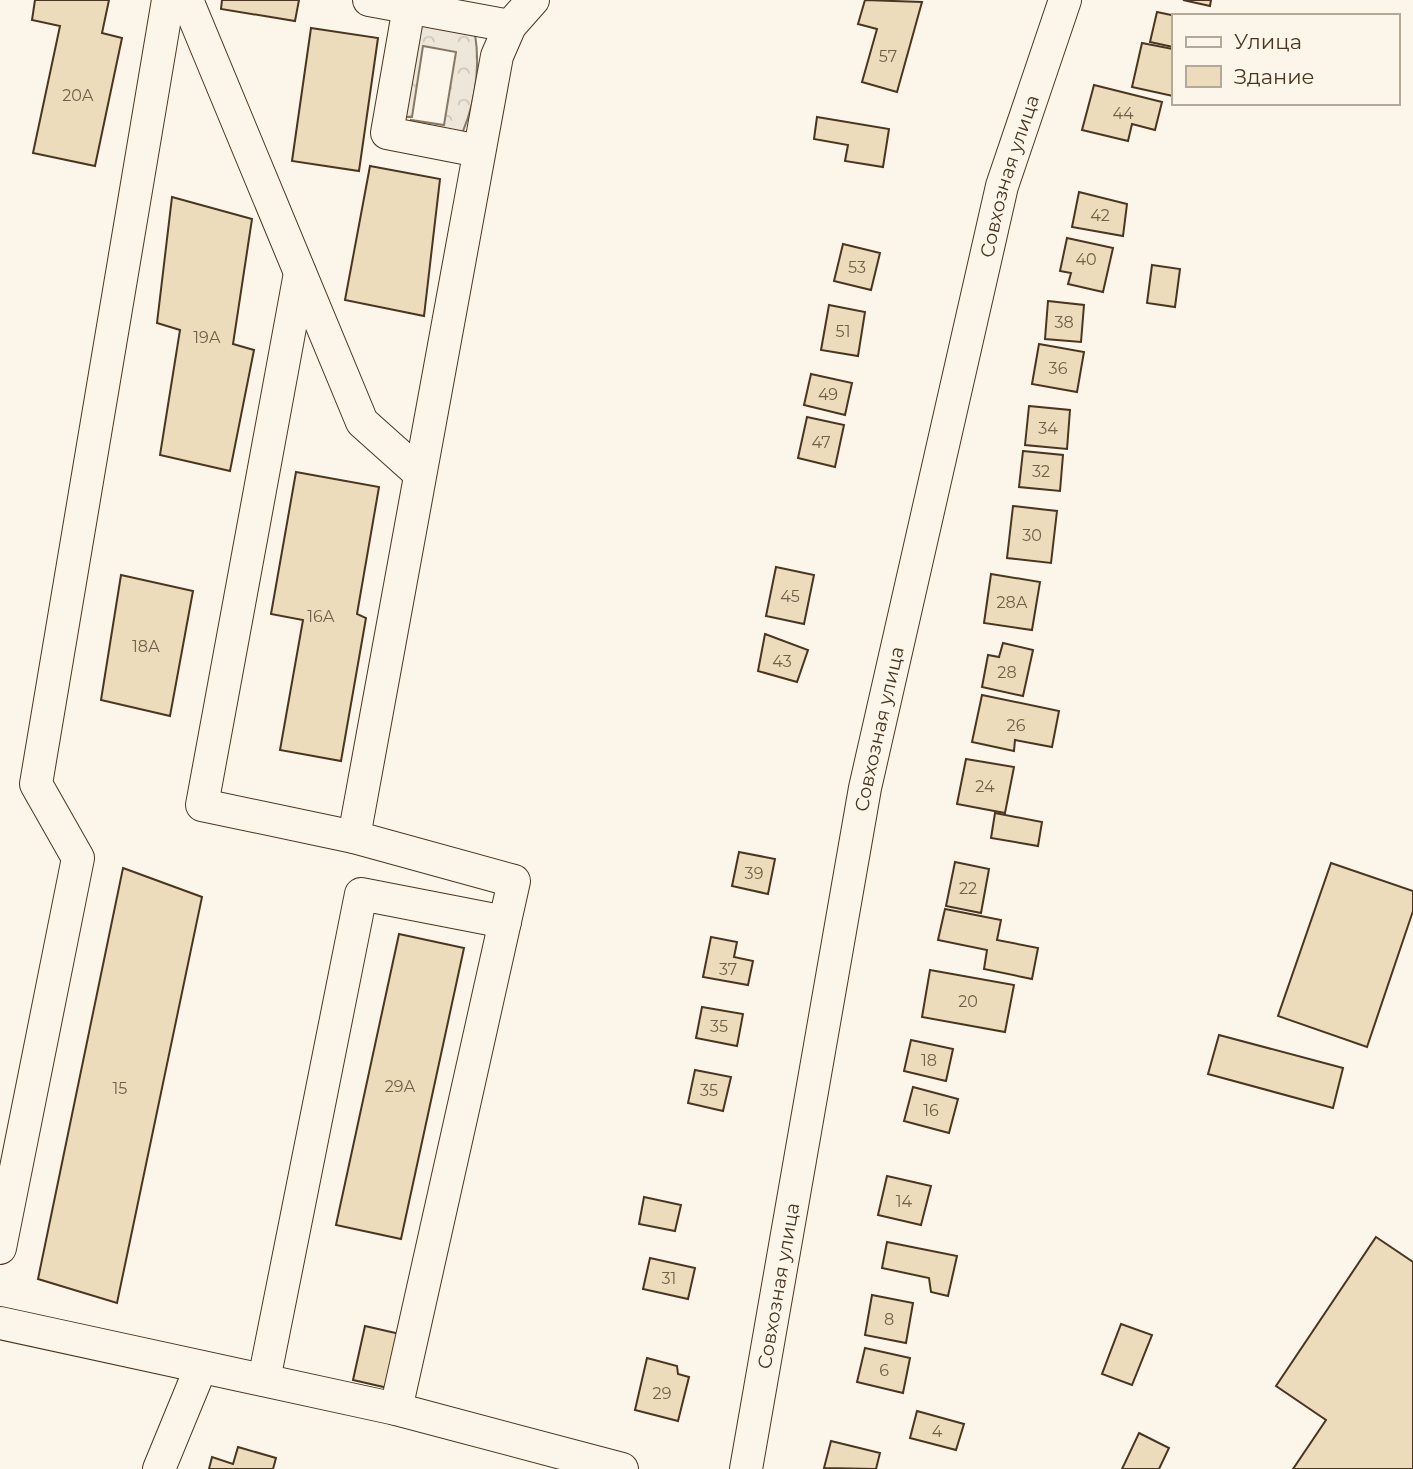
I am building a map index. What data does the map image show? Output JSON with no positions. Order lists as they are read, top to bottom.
{
  "streets": {
    "street": ["Совхозная улица"]
  },
  "house_numbers": [
    "57",
    "20А",
    "44",
    "42",
    "40",
    "53",
    "38",
    "51",
    "19А",
    "36",
    "49",
    "34",
    "47",
    "32",
    "30",
    "45",
    "28А",
    "16А",
    "18А",
    "43",
    "28",
    "26",
    "24",
    "39",
    "22",
    "37",
    "20",
    "35",
    "18",
    "29А",
    "15",
    "35",
    "16",
    "14",
    "31",
    "8",
    "6",
    "29",
    "4"
  ],
  "legend": ["Улица", "Здание"]
}
